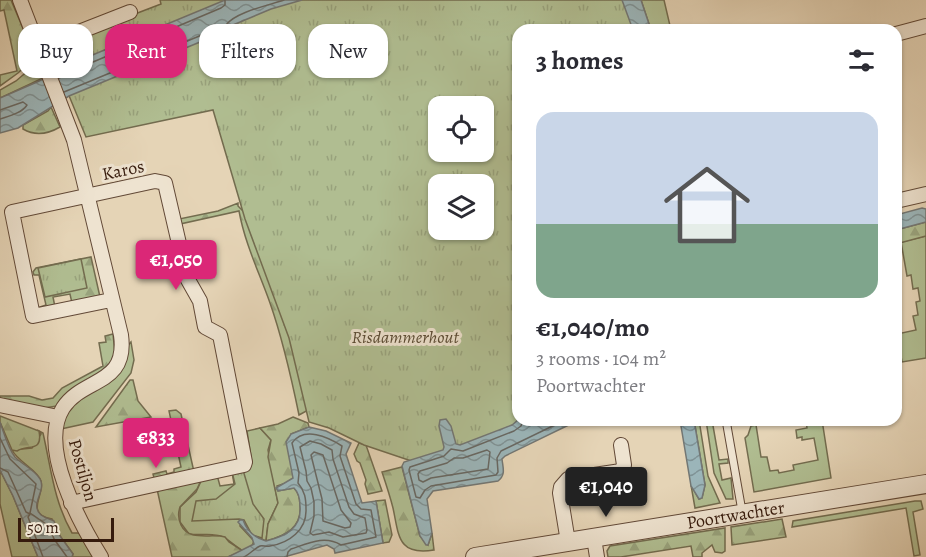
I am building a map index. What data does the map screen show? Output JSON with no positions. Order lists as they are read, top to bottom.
{
  "streets": {
    "street": ["Karos", "Postiljon", "Poortwachter"]
  },
  "crossings": [
    ["Karos", "Postiljon"]
  ],
  "parks": ["Risdammerhout"],
  "scale_bar": "50 m",
  "page": {
    "chip": [
      "Buy",
      "Rent",
      "Filters",
      "New"
    ],
    "heading": "3 homes",
    "list": [
      {
        "name": "€1,040/mo",
        "note": "3 rooms · 104 m² · Poortwachter"
      }
    ],
    "price": ["€1,050", "€833", "€1,040"],
    "scale": "50 m"
  }
}
